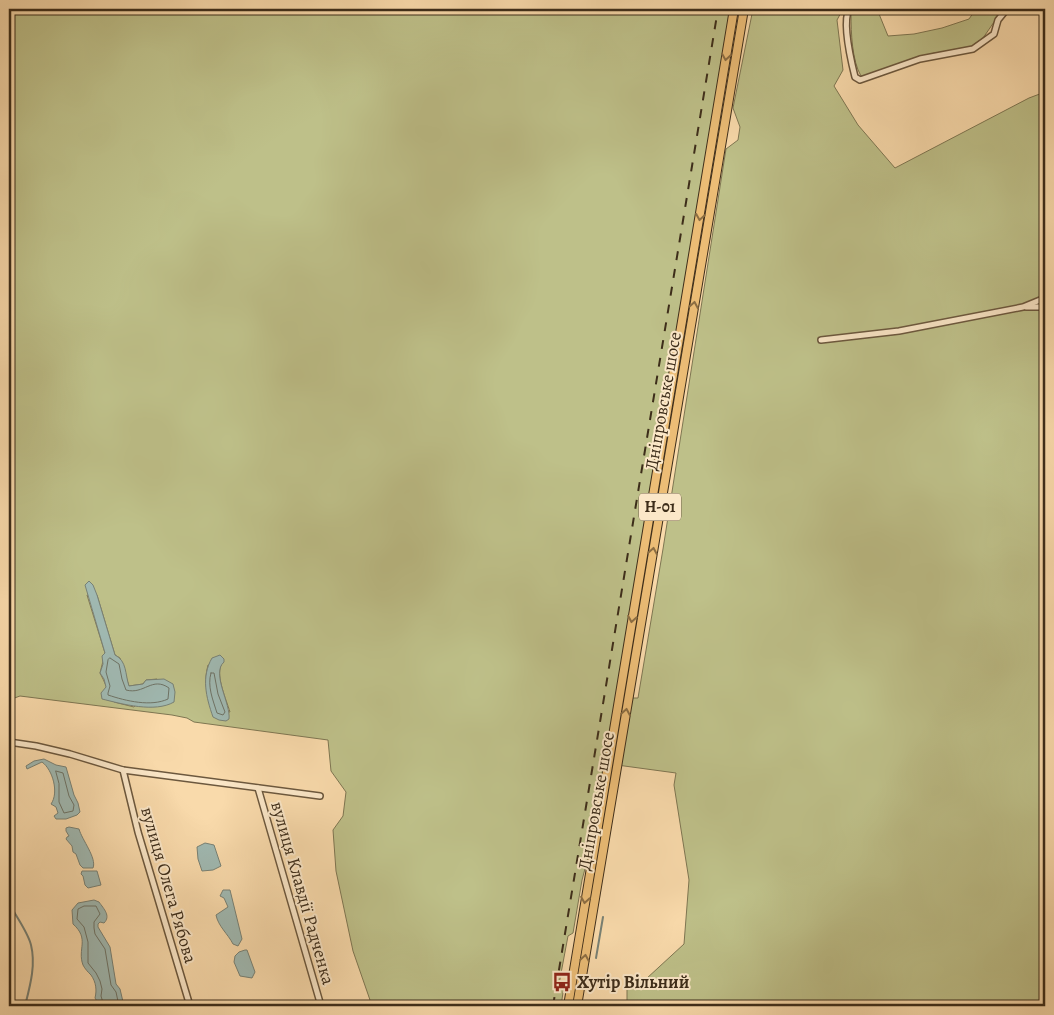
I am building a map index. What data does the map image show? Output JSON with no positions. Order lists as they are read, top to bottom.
{
  "streets": {
    "main road": ["Дніпровське шосе", "Н-01"],
    "street": ["вулиця Олега Рябова", "вулиця Клавдії Радченка"]
  },
  "places": {
    "bus stop": ["Хутір Вільний"]
  }
}
